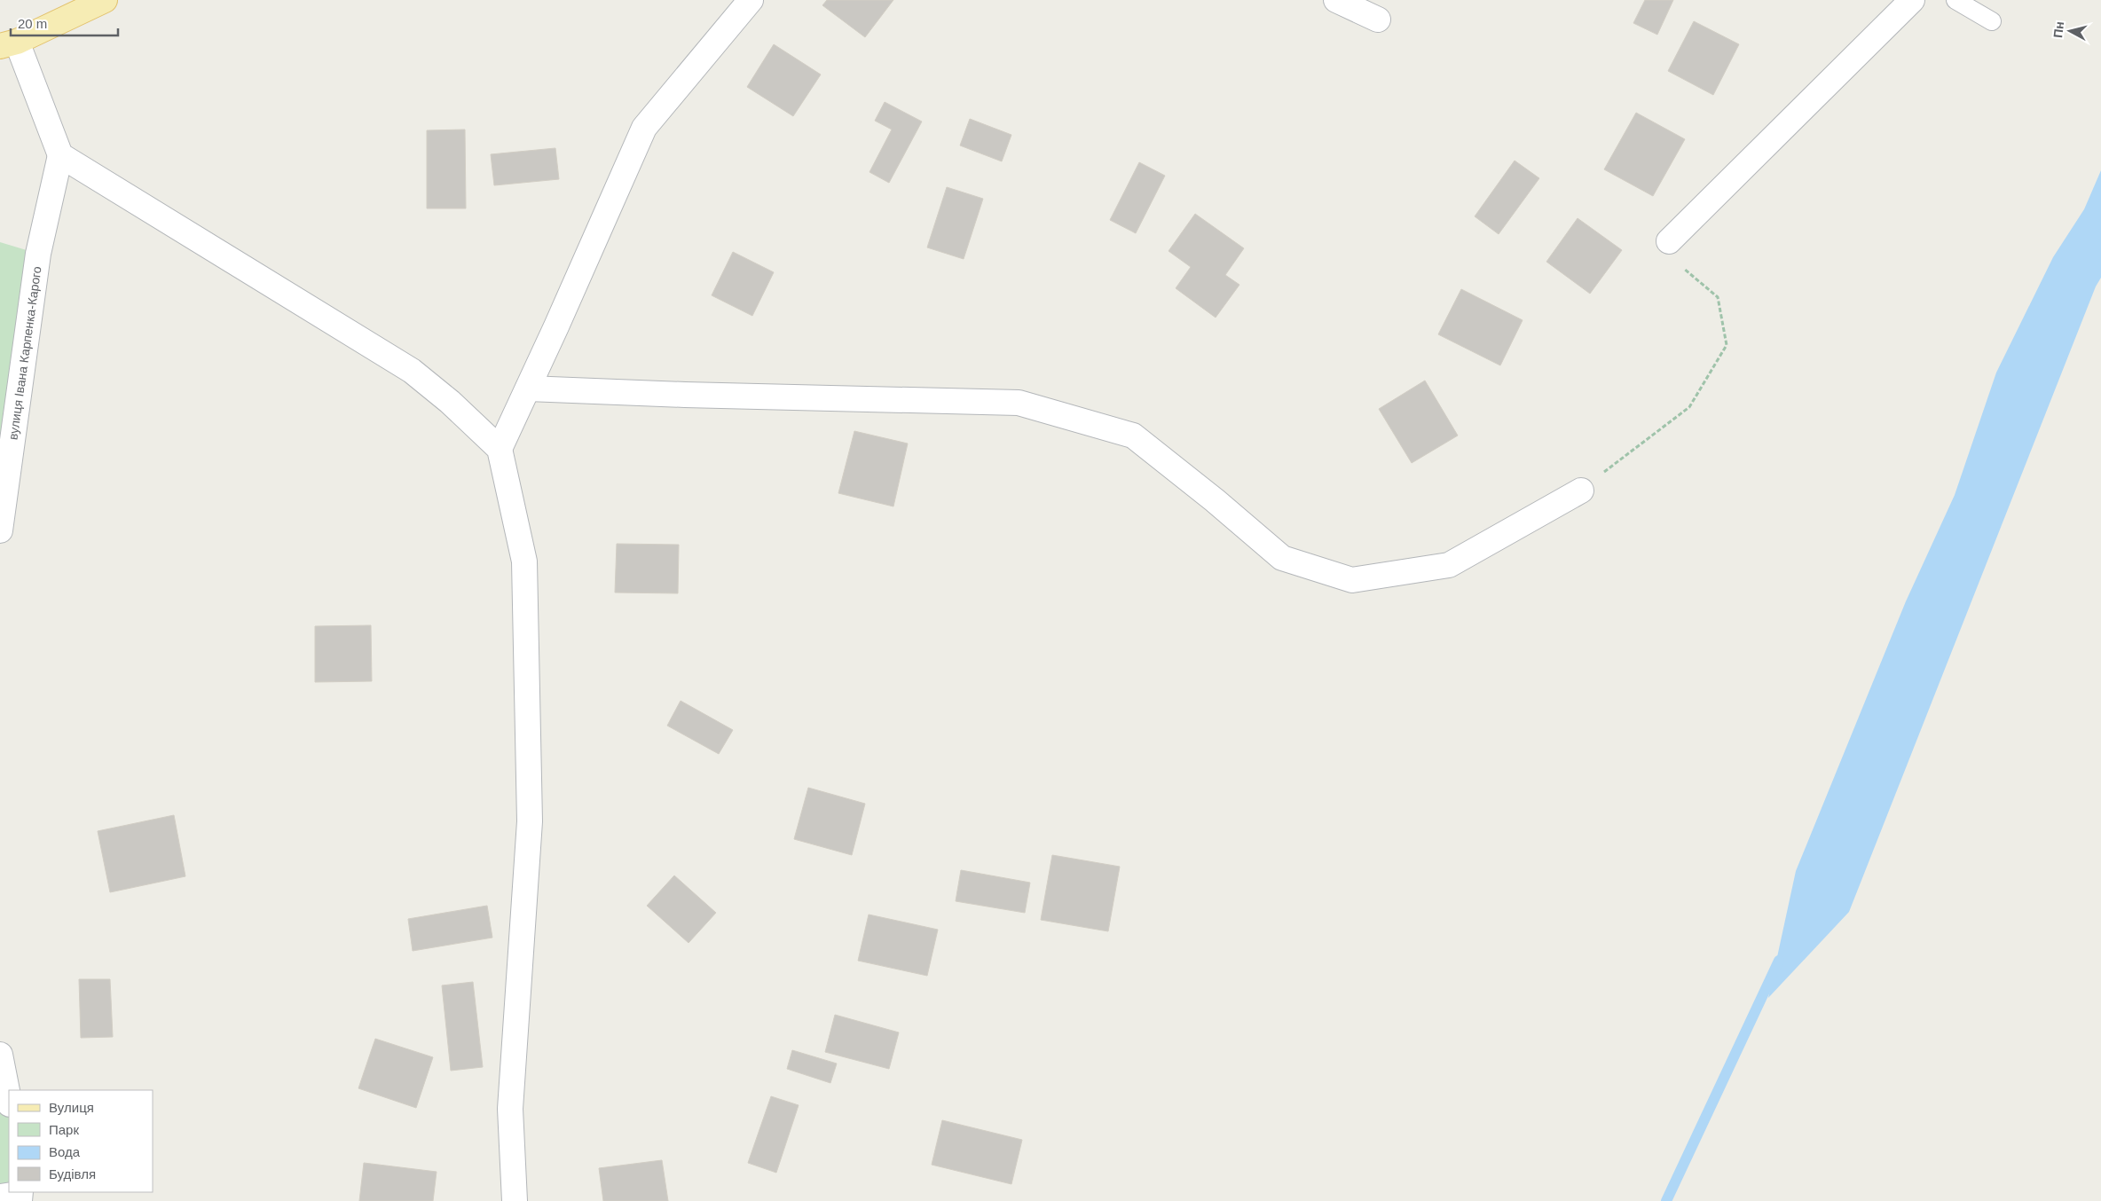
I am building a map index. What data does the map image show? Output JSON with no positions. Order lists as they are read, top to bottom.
{
  "streets": {
    "street": ["вулиця Івана Карпенка-Карого"]
  },
  "legend": [
    "Вулиця",
    "Парк",
    "Вода",
    "Будівля"
  ],
  "scale_bar": "20 m",
  "north": "left"
}
